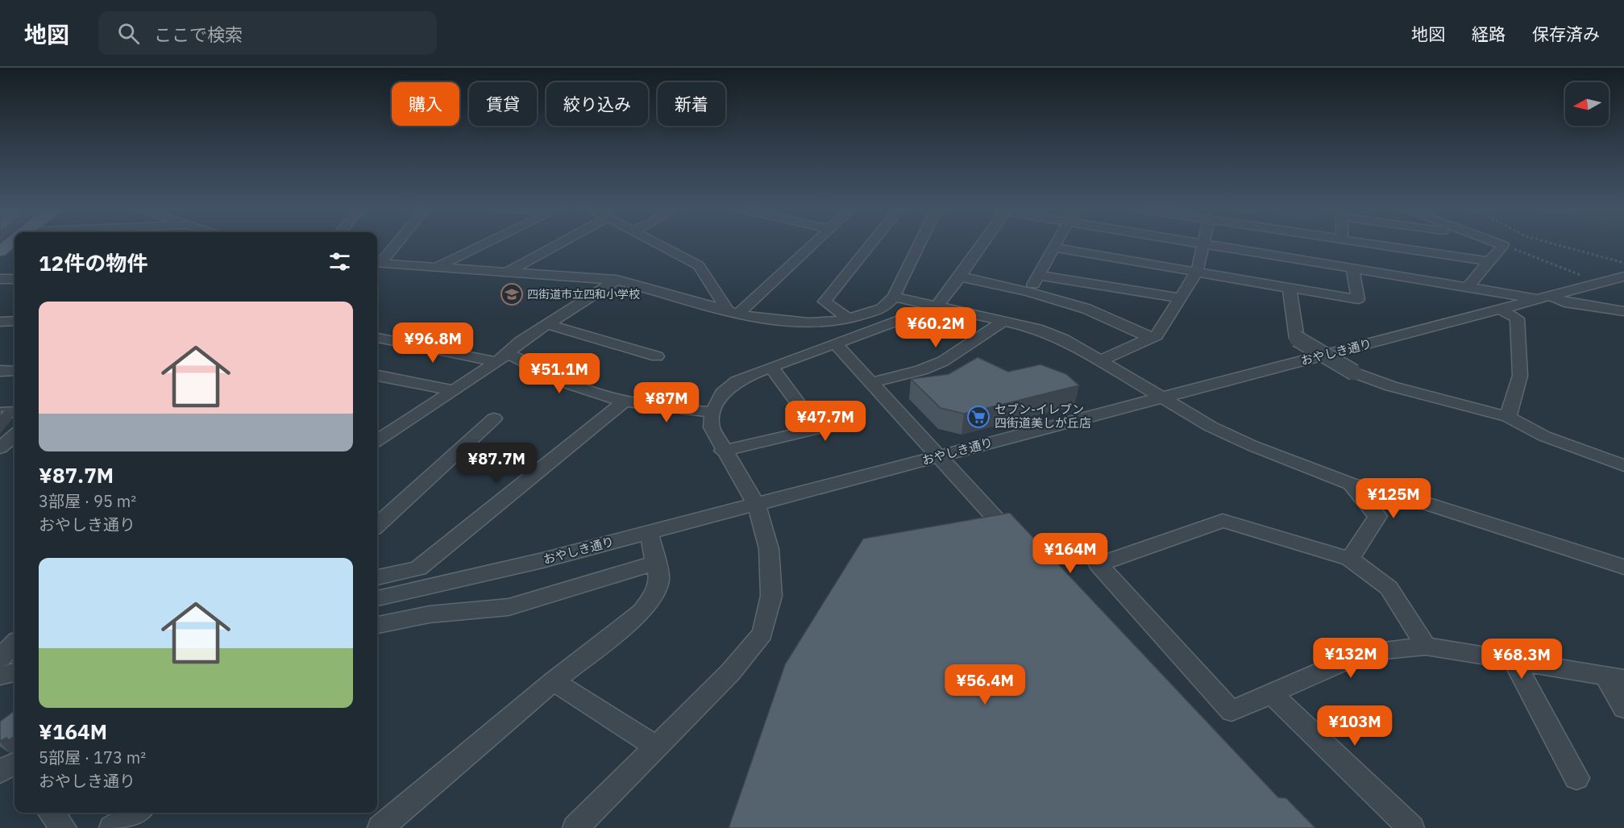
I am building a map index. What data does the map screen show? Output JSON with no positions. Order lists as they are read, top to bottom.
{
  "streets": {
    "street": ["おやしき通り"]
  },
  "places": {
    "school or university": ["四街道市立四和小学校"],
    "supermarket": ["セブン-イレブン 四街道美しが丘店"]
  },
  "north": "left",
  "page": {
    "header": "地図",
    "search": "ここで検索",
    "nav": ["地図", "経路", "保存済み"],
    "chip": [
      "購入",
      "賃貸",
      "絞り込み",
      "新着"
    ],
    "heading": "12件の物件",
    "list": [
      {
        "name": "¥87.7M",
        "note": "3部屋 · 95 m² · おやしき通り"
      },
      {
        "name": "¥164M",
        "note": "5部屋 · 173 m² · おやしき通り"
      }
    ],
    "price": [
      "¥60.2M",
      "¥96.8M",
      "¥51.1M",
      "¥87M",
      "¥47.7M",
      "¥87.7M",
      "¥125M",
      "¥164M",
      "¥132M",
      "¥68.3M",
      "¥56.4M",
      "¥103M"
    ]
  }
}
